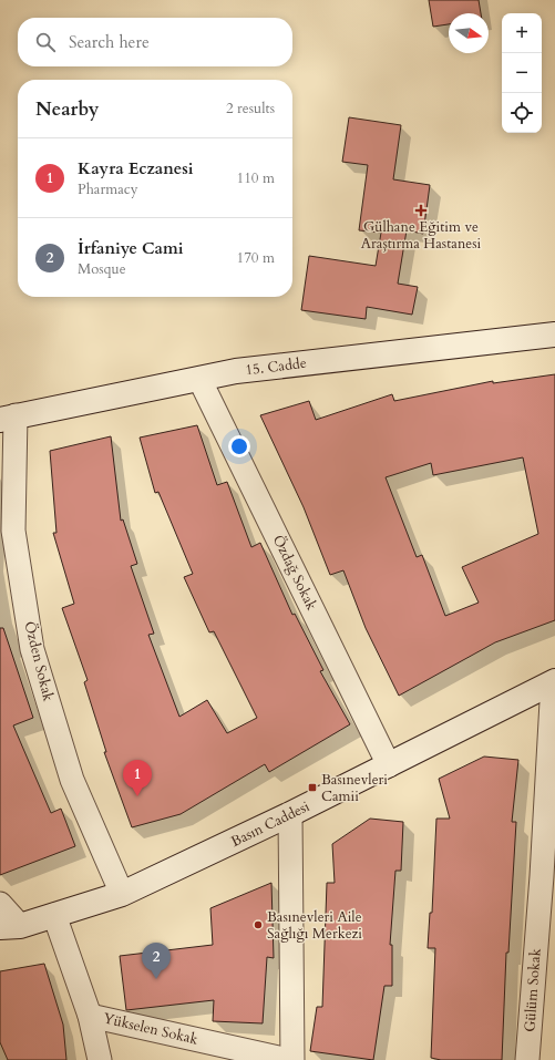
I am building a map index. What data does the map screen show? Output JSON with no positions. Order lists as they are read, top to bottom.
{
  "streets": {
    "street": [
      "15. Cadde",
      "Özdağ Sokak",
      "Özden Sokak",
      "Basın Caddesi",
      "Gülüm Sokak",
      "Yükselen Sokak"
    ]
  },
  "crossings": [
    ["15. Cadde", "Özdağ Sokak"],
    ["15. Cadde", "Özden Sokak"],
    ["Özdağ Sokak", "Basın Caddesi"],
    ["Özden Sokak", "Basın Caddesi"],
    ["Basın Caddesi", "Gülüm Sokak"]
  ],
  "places": {
    "health": ["Gülhane Eğitim ve Araştırma Hastanesi"],
    "transit": ["Basınevleri Camii"],
    "other": ["Basınevleri Aile Sağlığı Merkezi"]
  },
  "north": "right",
  "page": {
    "map_buttons": ["+", "−"],
    "search": "Search here",
    "heading": ["Nearby", "2 results"],
    "list": [
      {
        "mark": "1",
        "name": "Kayra Eczanesi",
        "note": "Pharmacy",
        "value": "110 m"
      },
      {
        "mark": "2",
        "name": "İrfaniye Cami",
        "note": "Mosque",
        "value": "170 m"
      }
    ],
    "pins": ["1", "2"]
  }
}
